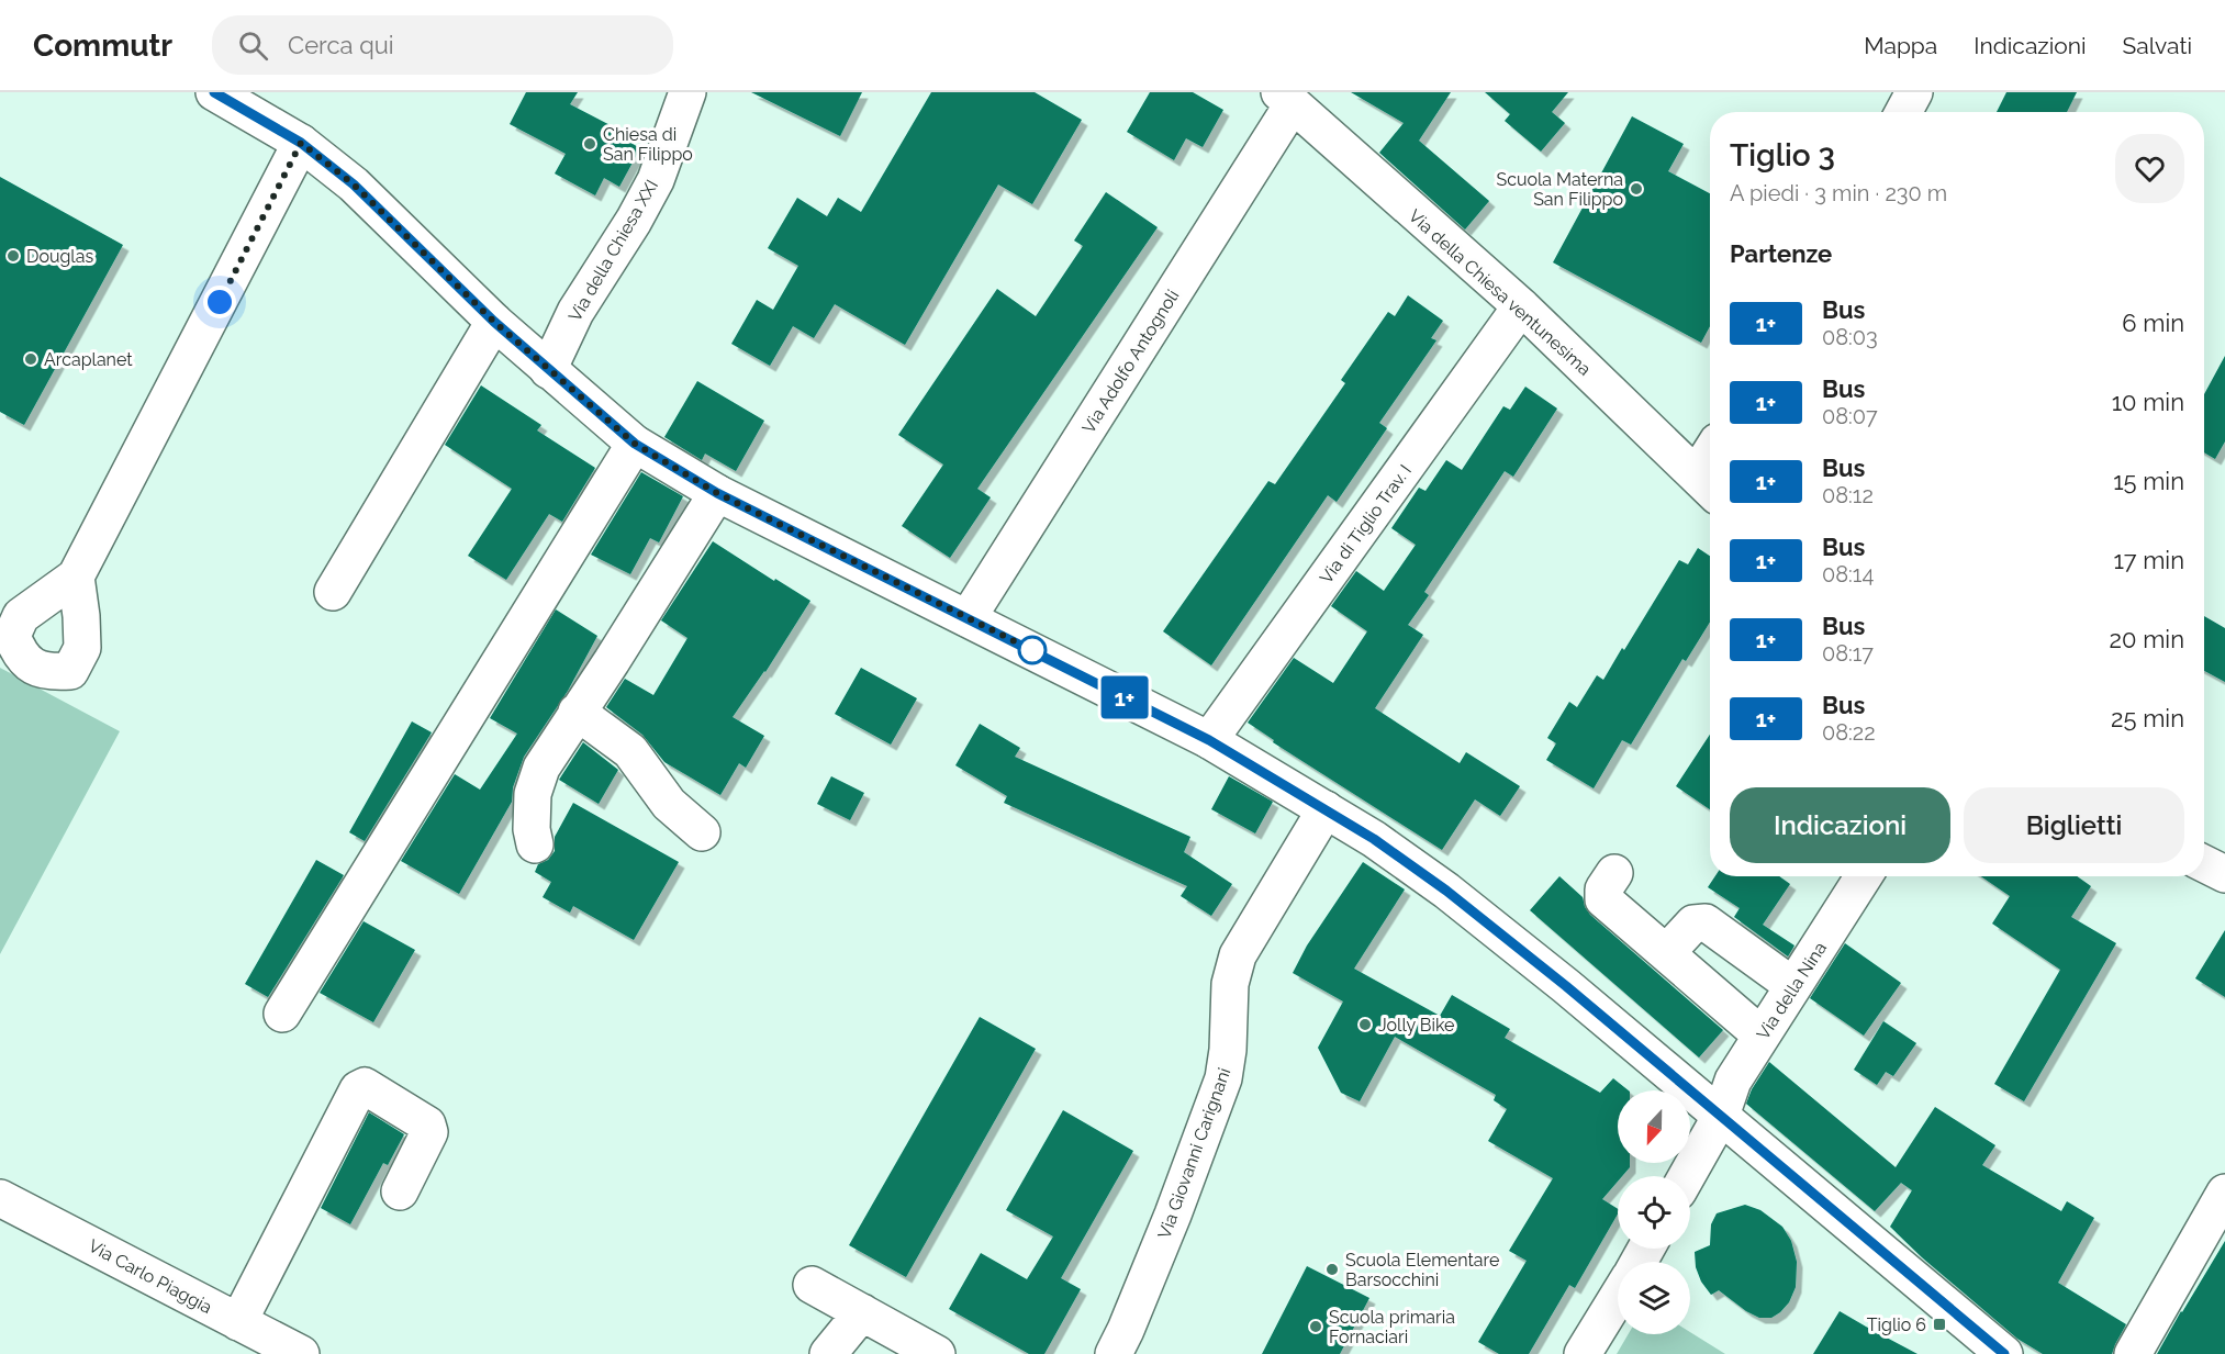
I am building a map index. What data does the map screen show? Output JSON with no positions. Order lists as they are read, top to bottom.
{
  "streets": {
    "street": [
      "Via della Chiesa XXI",
      "Via della Chiesa ventunesima",
      "Via Adolfo Antognoli",
      "Via di Tiglio Trav. I",
      "Via della Nina",
      "Via Giovanni Carignani",
      "Via Carlo Piaggia"
    ]
  },
  "crossings": [
    ["Via della Chiesa ventunesima", "Via Adolfo Antognoli"],
    ["Via della Chiesa ventunesima", "Via di Tiglio Trav. I"]
  ],
  "places": {
    "other": [
      "Chiesa di San Filippo",
      "Scuola Materna San Filippo",
      "Douglas",
      "Arcaplanet",
      "Jolly Bike",
      "Scuola Elementare Barsocchini",
      "Scuola primaria Fornaciari"
    ],
    "transit": ["Tiglio 6"]
  },
  "lines": ["bus line 1+"],
  "north": "bottom",
  "page": {
    "header": "Commutr",
    "search": "Cerca qui",
    "nav": ["Mappa", "Indicazioni", "Salvati"],
    "on_map": "1+",
    "heading": [
      ["Tiglio 3", "A piedi · 3 min · 230 m"],
      "Partenze"
    ],
    "list": [
      {
        "mark": "1+",
        "name": "Bus",
        "note": "08:03",
        "value": "6 min"
      },
      {
        "mark": "1+",
        "name": "Bus",
        "note": "08:07",
        "value": "10 min"
      },
      {
        "mark": "1+",
        "name": "Bus",
        "note": "08:12",
        "value": "15 min"
      },
      {
        "mark": "1+",
        "name": "Bus",
        "note": "08:14",
        "value": "17 min"
      },
      {
        "mark": "1+",
        "name": "Bus",
        "note": "08:17",
        "value": "20 min"
      },
      {
        "mark": "1+",
        "name": "Bus",
        "note": "08:22",
        "value": "25 min"
      }
    ],
    "buttons": ["Indicazioni", "Biglietti"]
  }
}
